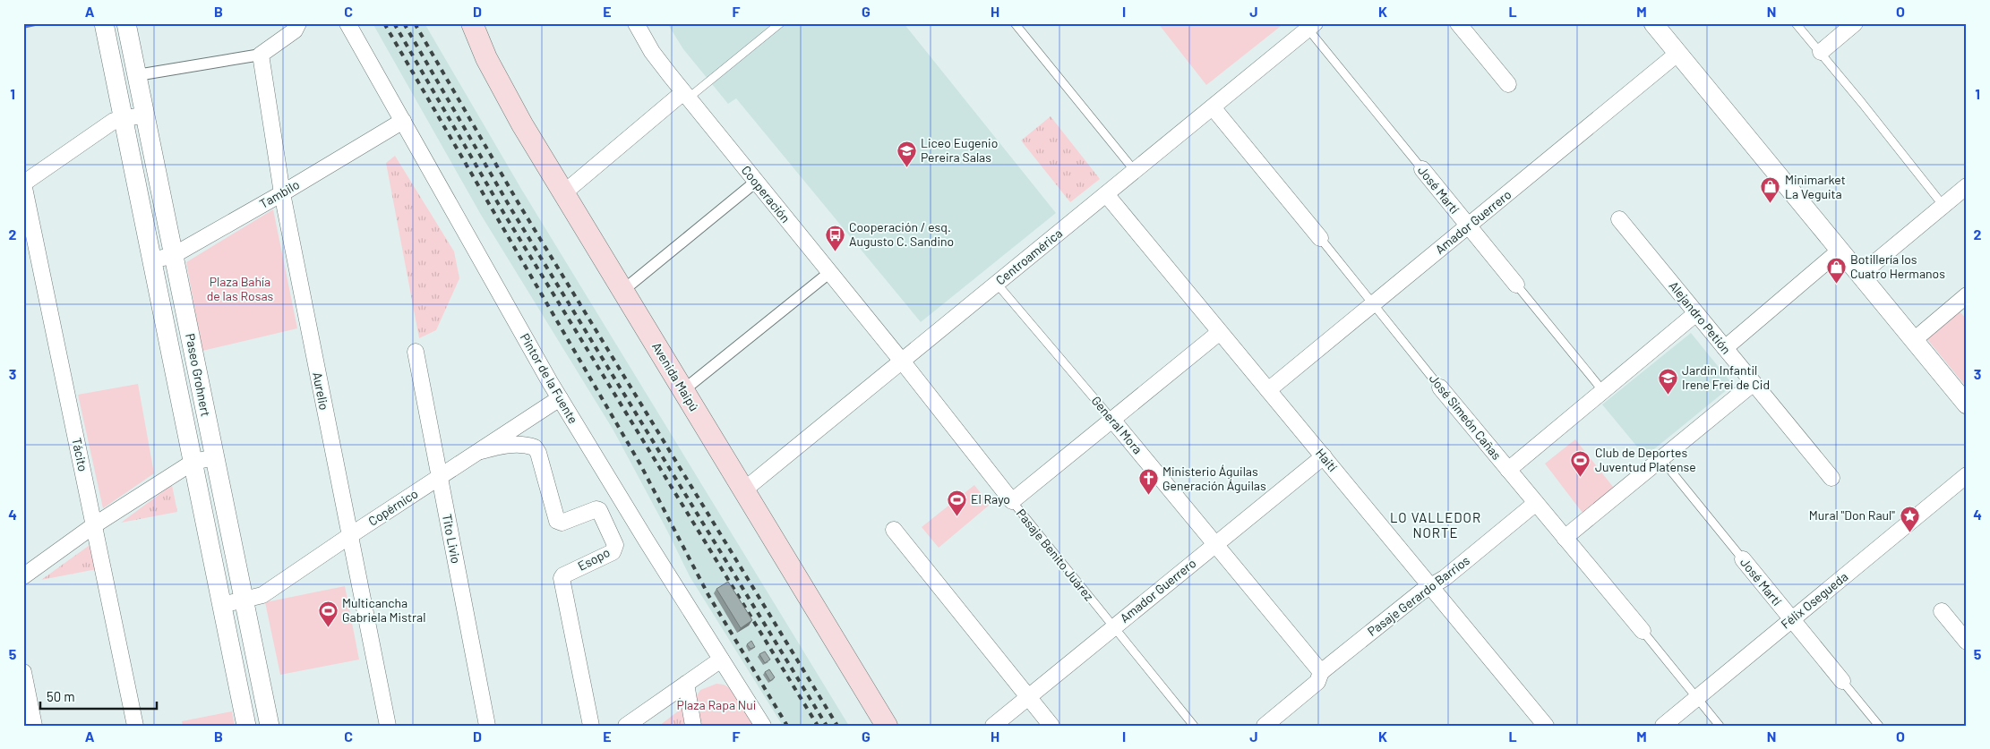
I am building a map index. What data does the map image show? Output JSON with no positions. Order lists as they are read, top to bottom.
{
  "streets": {
    "main road": ["Avenida Maipú"],
    "street": [
      "José Martí",
      "Tambilo",
      "Cooperación",
      "Amador Guerrero",
      "Centroamérica",
      "Alejandro Petión",
      "Paseo Grohnert",
      "Pintor de la Fuente",
      "Aurelio",
      "José Simeón Cañas",
      "General Mora",
      "Tácito",
      "Haití",
      "Copérnico",
      "Tito Livio",
      "Pasaje Benito Juárez",
      "Esopo",
      "Pasaje Gerardo Barrios",
      "Félix Osegueda"
    ]
  },
  "crossings": [
    ["José Martí", "Amador Guerrero"],
    ["José Martí", "Centroamérica"],
    ["José Martí", "Félix Osegueda"],
    ["Tambilo", "Paseo Grohnert"],
    ["Tambilo", "Pintor de la Fuente"],
    ["Tambilo", "Aurelio"],
    ["Cooperación", "Centroamérica"],
    ["Cooperación", "Pasaje Benito Juárez"],
    ["Amador Guerrero", "José Simeón Cañas"],
    ["Amador Guerrero", "General Mora"],
    ["Amador Guerrero", "Haití"],
    ["Amador Guerrero", "Pasaje Benito Juárez"],
    ["Centroamérica", "Avenida Maipú"],
    ["Centroamérica", "José Simeón Cañas"],
    ["Centroamérica", "General Mora"],
    ["Centroamérica", "Haití"],
    ["Centroamérica", "Pasaje Benito Juárez"],
    ["Paseo Grohnert", "Copérnico"],
    ["Pintor de la Fuente", "Copérnico"],
    ["Aurelio", "Copérnico"],
    ["José Simeón Cañas", "Pasaje Gerardo Barrios"],
    ["José Simeón Cañas", "Félix Osegueda"],
    ["General Mora", "Pasaje Gerardo Barrios"],
    ["Haití", "Pasaje Gerardo Barrios"],
    ["Copérnico", "Tito Livio"],
    ["Copérnico", "Esopo"]
  ],
  "districts": ["LO VALLEDOR NORTE"],
  "parks": ["Plaza Bahía de las Rosas", "Plaza Rapa Nui"],
  "places": {
    "school or university": ["Liceo Eugenio Pereira Salas", "Jardin Infantil Irene Frei de Cid"],
    "shop": ["Minimarket La Veguita", "Botillería los Cuatro Hermanos"],
    "bus stop": ["Cooperación / esq. Augusto C. Sandino"],
    "sports": ["Club de Deportes Juventud Platense", "El Rayo", "Multicancha Gabriela Mistral"],
    "church": ["Ministerio Águilas Generación Águilas"],
    "place": ["Mural \"Don Raul\""]
  },
  "scale_bar": "50 m",
  "grid": {
    "columns": [
      "A",
      "B",
      "C",
      "D",
      "E",
      "F",
      "G",
      "H",
      "I",
      "J",
      "K",
      "L",
      "M",
      "N",
      "O"
    ],
    "rows": [
      "1",
      "2",
      "3",
      "4",
      "5"
    ]
  }
}
